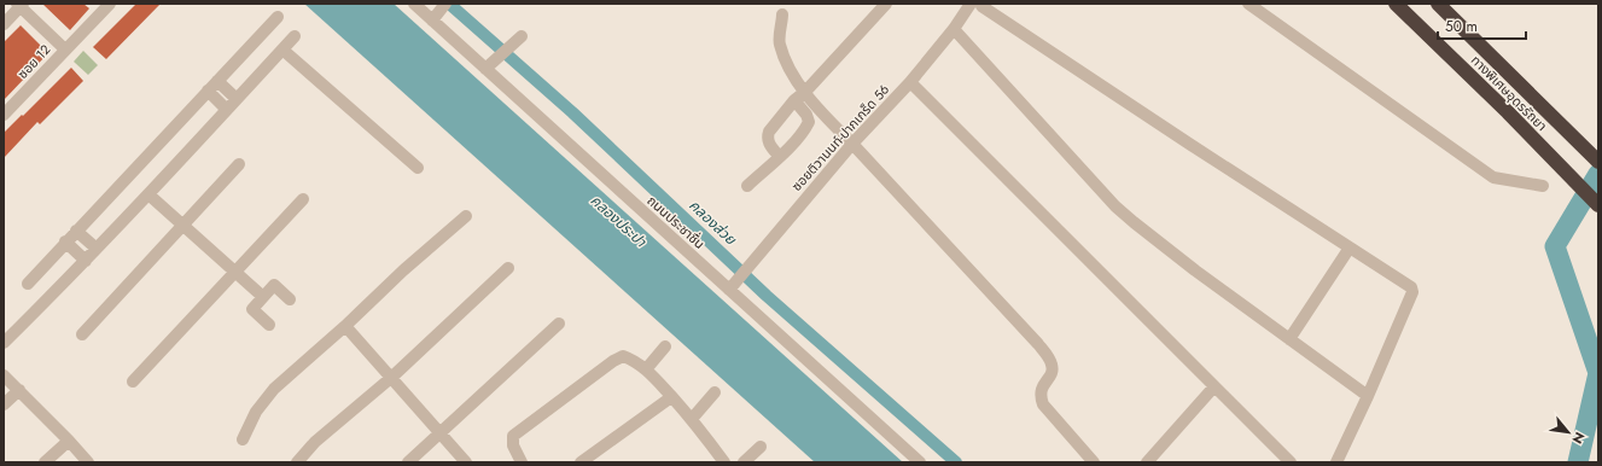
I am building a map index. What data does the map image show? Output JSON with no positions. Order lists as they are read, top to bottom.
{
  "streets": {
    "highway": ["ทางพิเศษอุดรรัถยา"],
    "street": ["ซอย 12", "ซอยติวานนท์-ปากเกร็ด 56", "ถนนประชาชื่น"]
  },
  "crossings": [
    ["ซอยติวานนท์-ปากเกร็ด 56", "ถนนประชาชื่น"]
  ],
  "water": ["คลองประปา", "คลองส่วย"],
  "scale_bar": "50 m",
  "north": "bottom right"
}
